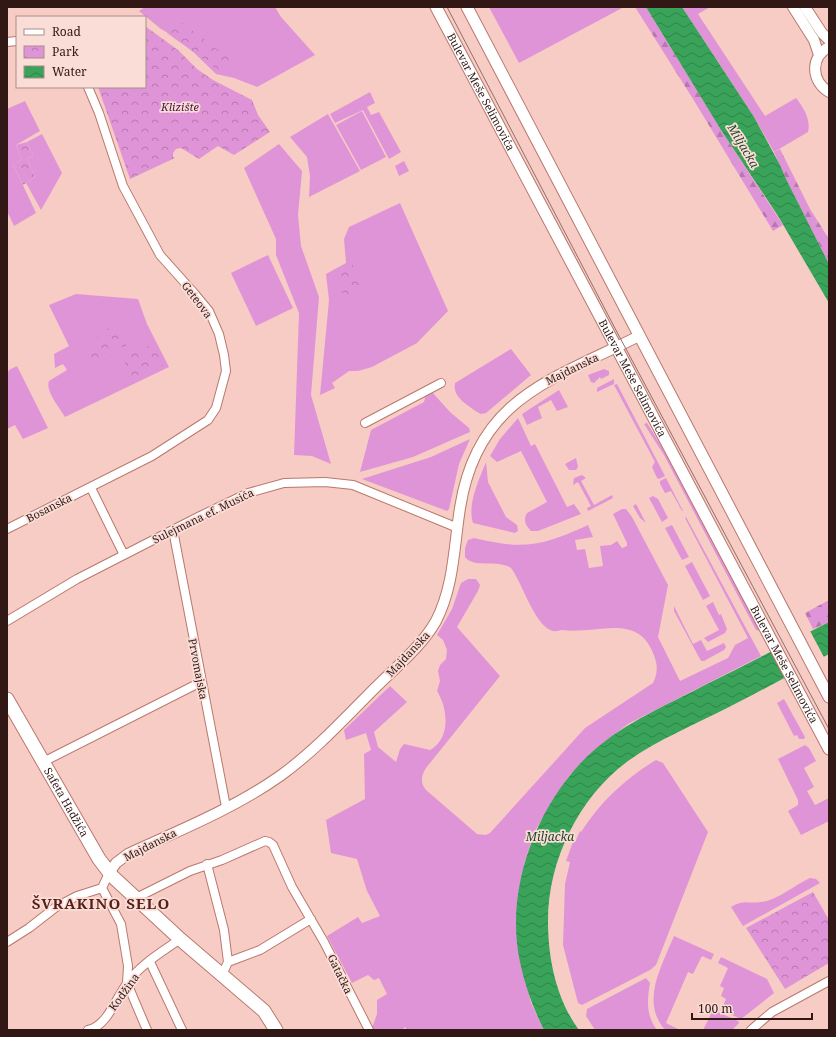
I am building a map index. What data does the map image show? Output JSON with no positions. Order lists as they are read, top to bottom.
{
  "streets": {
    "main road": ["Bulevar Meše Selimovića", "Safeta Hadžića"],
    "street": [
      "Geteova",
      "Majdanska",
      "Bosanska",
      "Sulejmana ef. Musića",
      "Prvomajska",
      "Gatačka",
      "Kodžina"
    ]
  },
  "crossings": [
    ["Bulevar Meše Selimovića", "Majdanska"],
    ["Geteova", "Bosanska"],
    ["Majdanska", "Sulejmana ef. Musića"],
    ["Majdanska", "Prvomajska"],
    ["Majdanska", "Safeta Hadžića"],
    ["Sulejmana ef. Musića", "Prvomajska"],
    ["Safeta Hadžića", "Kodžina"]
  ],
  "districts": ["ŠVRAKINO SELO"],
  "water": ["Miljacka"],
  "parks": ["Klizište"],
  "legend": ["Road", "Park", "Water"],
  "scale_bar": "100 m"
}
